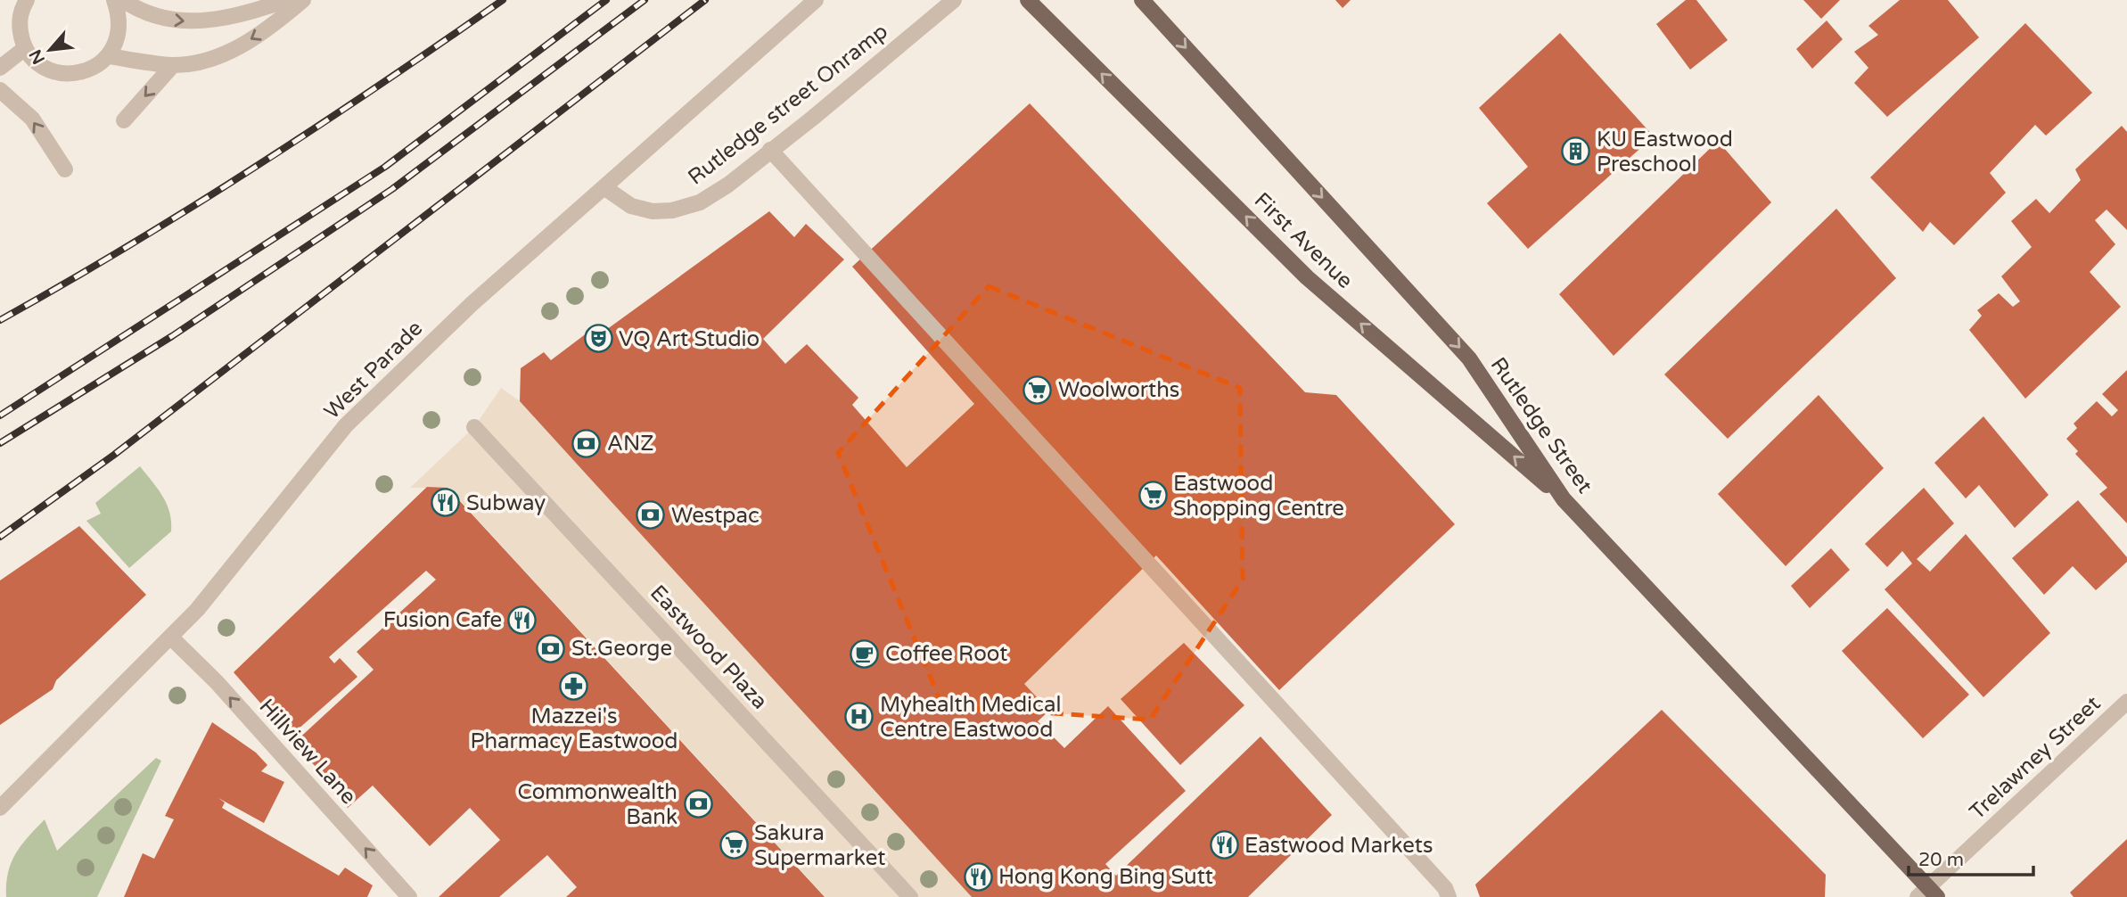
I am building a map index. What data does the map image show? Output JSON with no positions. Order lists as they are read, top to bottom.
{
  "streets": {
    "main road": ["First Avenue", "Rutledge Street"],
    "street": [
      "Rutledge street Onramp",
      "West Parade",
      "Eastwood Plaza",
      "Hillview Lane",
      "Trelawney Street"
    ]
  },
  "crossings": [
    ["Rutledge street Onramp", "West Parade"],
    ["First Avenue", "Rutledge Street"],
    ["West Parade", "Hillview Lane"],
    ["Rutledge Street", "Trelawney Street"]
  ],
  "one_way": ["First Avenue", "Rutledge Street", "Hillview Lane"],
  "places": {
    "building": ["KU Eastwood Preschool"],
    "theatre": ["VQ Art Studio"],
    "supermarket": ["Woolworths", "Eastwood Shopping Centre", "Sakura Supermarket"],
    "bank": [
      "ANZ",
      "Westpac",
      "St.George",
      "Commonwealth Bank"
    ],
    "restaurant": [
      "Subway",
      "Fusion Cafe",
      "Eastwood Markets",
      "Hong Kong Bing Sutt"
    ],
    "cafe": ["Coffee Root"],
    "pharmacy": ["Mazzei's Pharmacy Eastwood"],
    "hospital": ["Myhealth Medical Centre Eastwood"]
  },
  "scale_bar": "20 m",
  "north": "bottom left"
}
